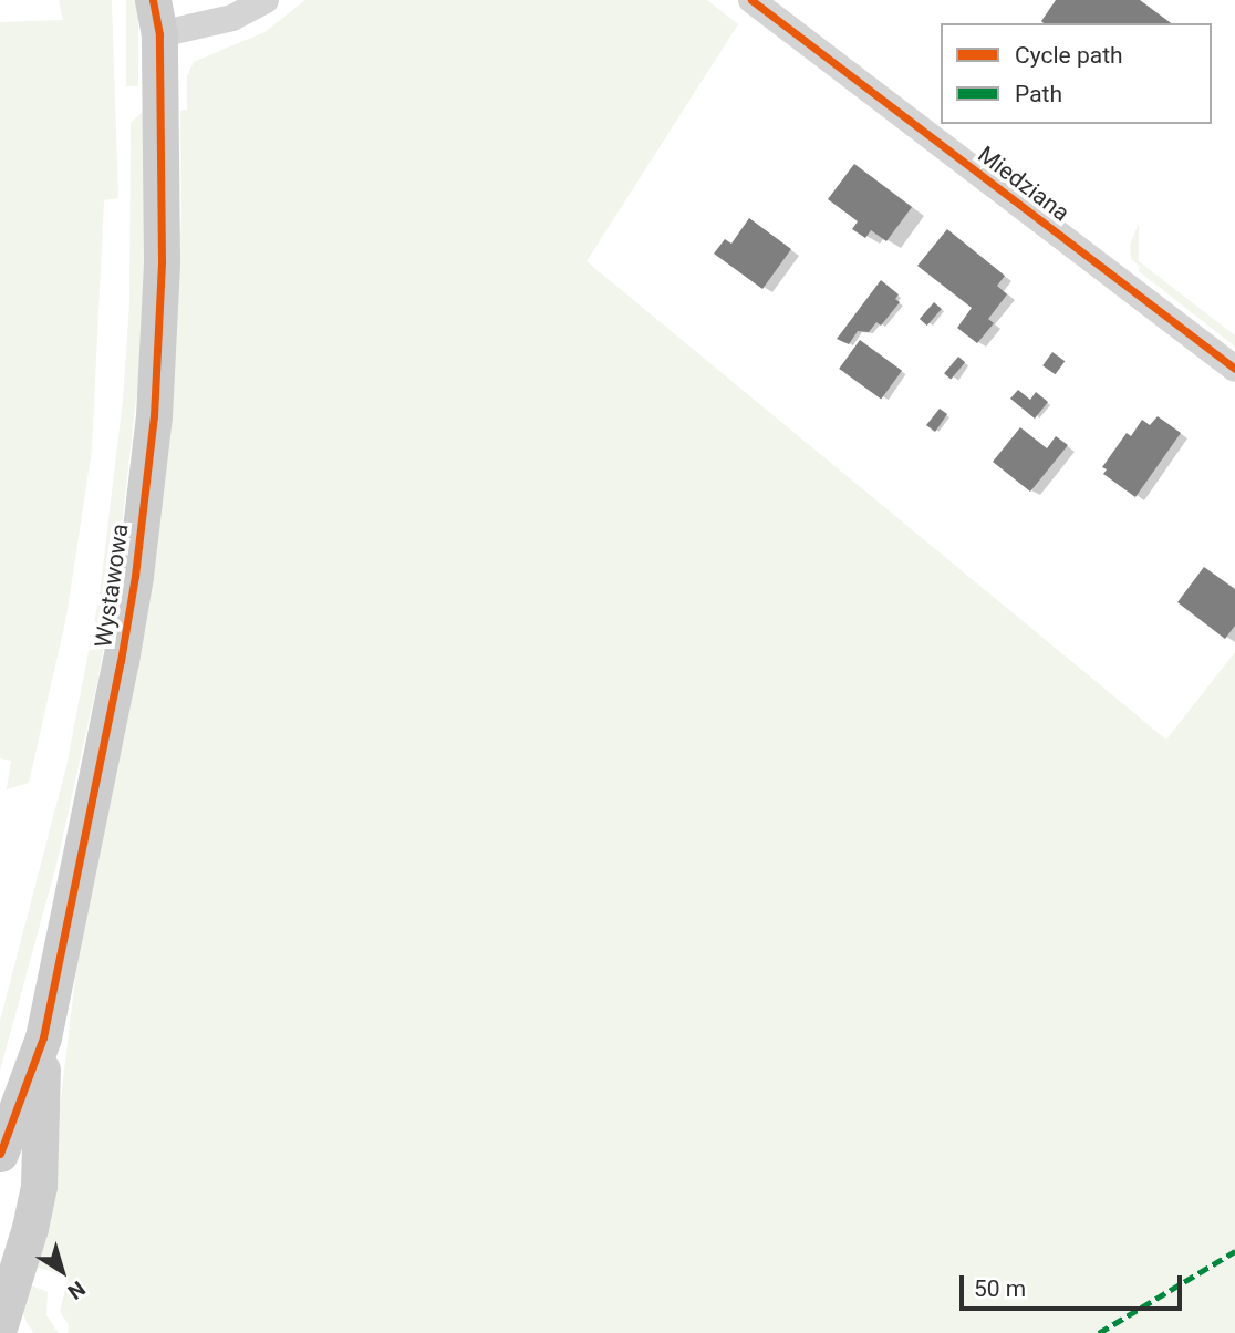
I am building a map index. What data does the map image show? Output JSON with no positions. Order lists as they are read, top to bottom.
{
  "streets": {
    "street": ["Miedziana", "Wystawowa"]
  },
  "legend": ["Cycle path", "Path"],
  "scale_bar": "50 m",
  "north": "bottom right"
}
